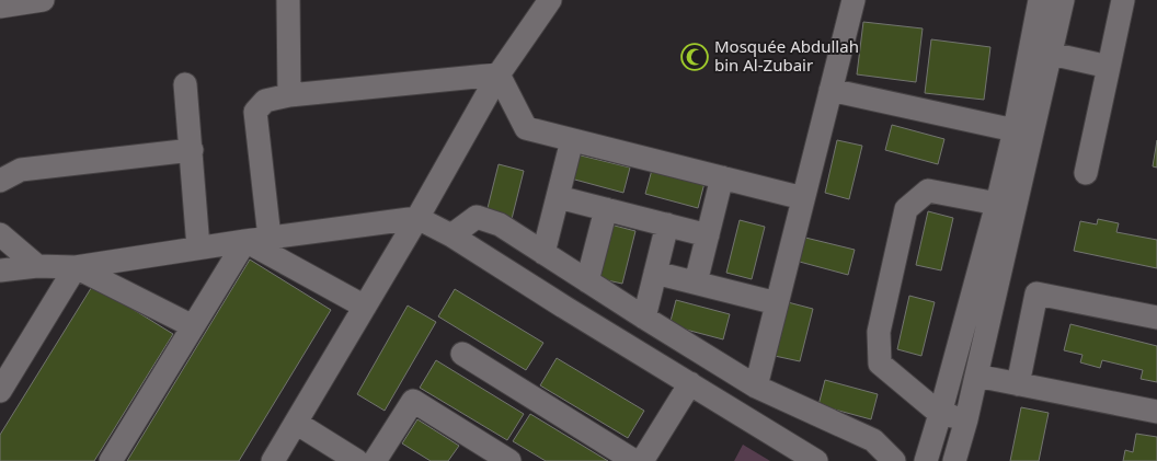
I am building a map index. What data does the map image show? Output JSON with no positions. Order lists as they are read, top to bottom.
{
  "places": {
    "mosque": ["Mosquée Abdullah bin Al-Zubair"]
  }
}
